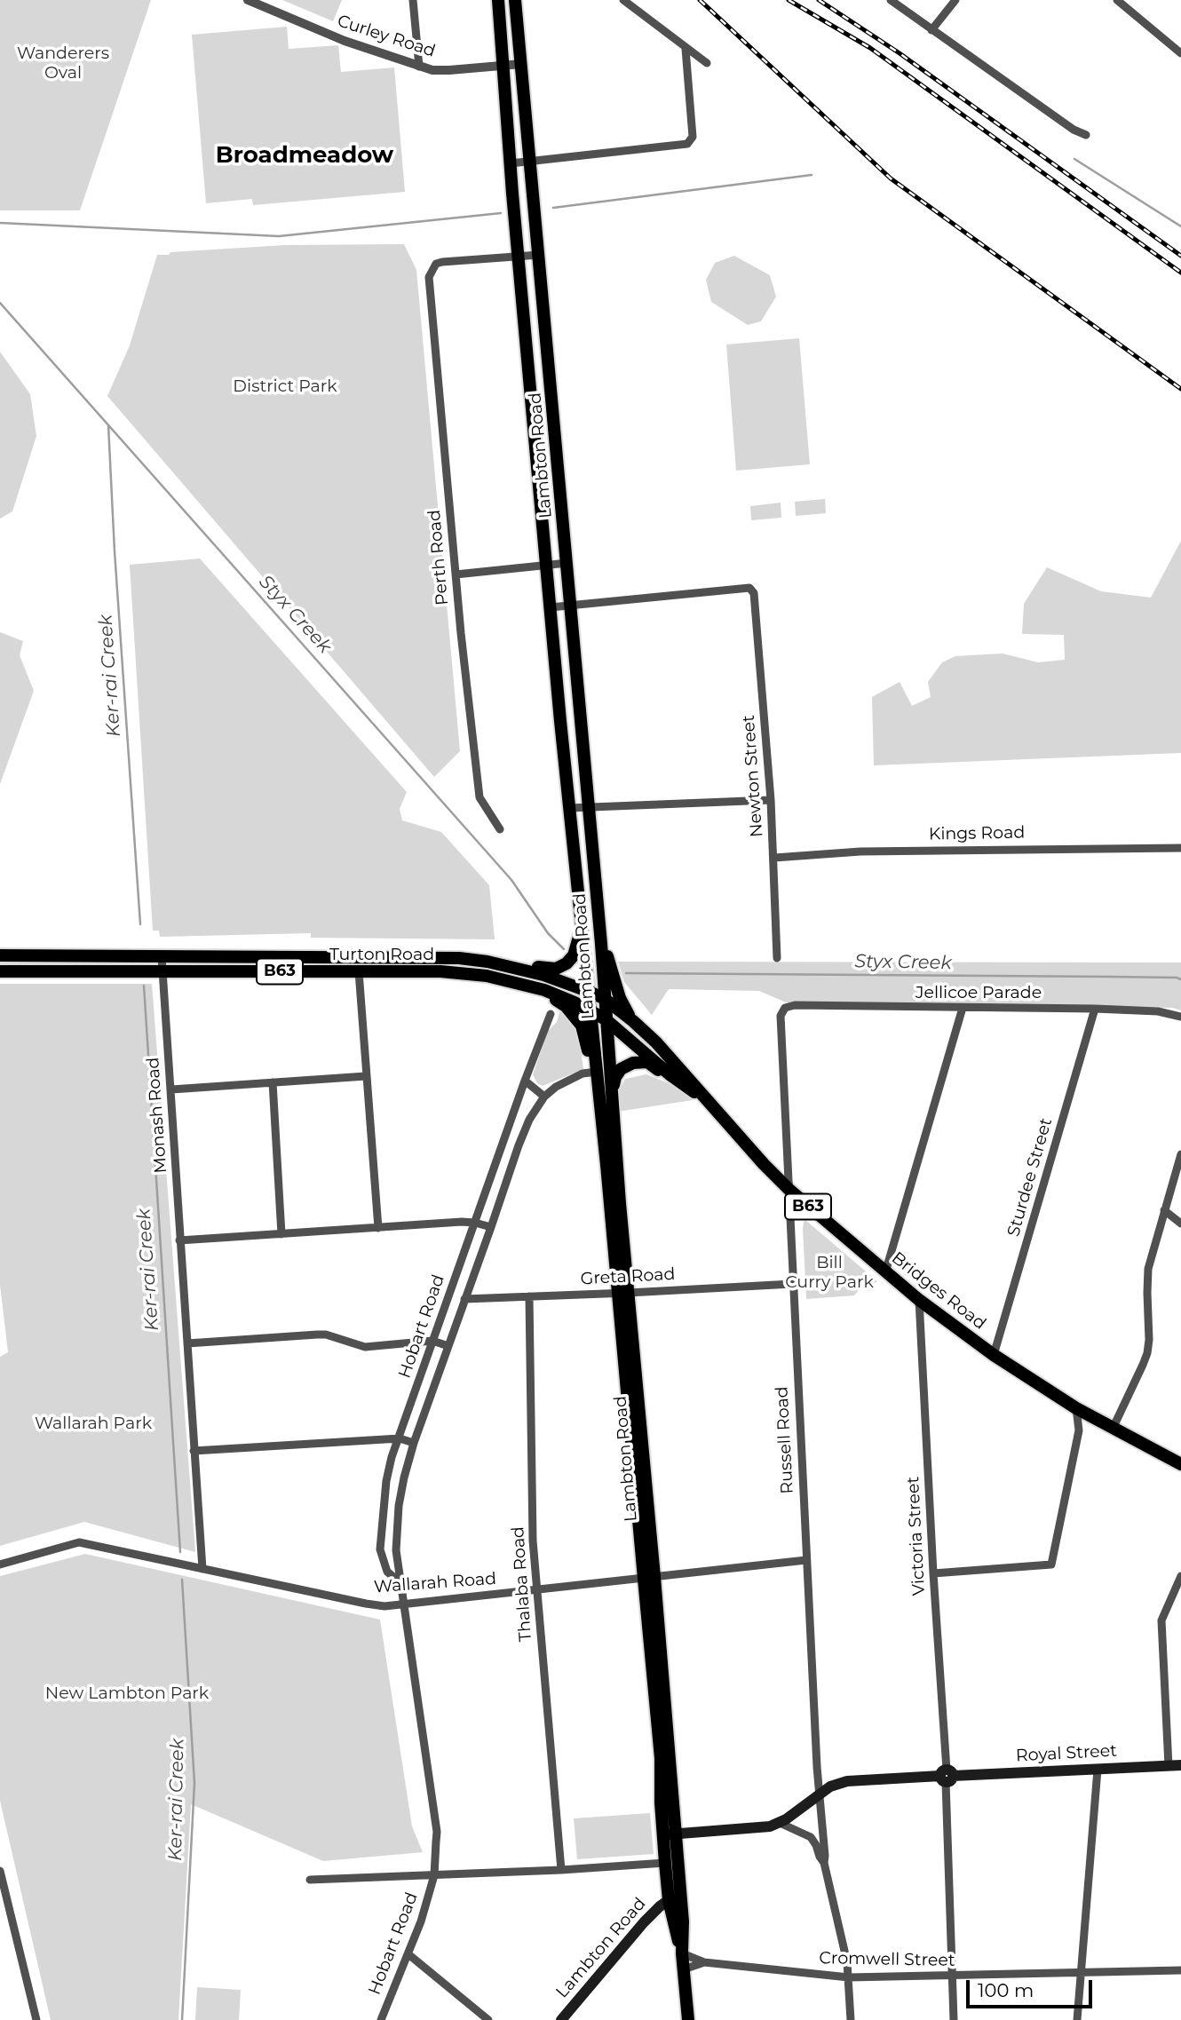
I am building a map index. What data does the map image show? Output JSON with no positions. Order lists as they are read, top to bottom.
{
  "streets": {
    "main road": [
      "Lambton Road",
      "Turton Road",
      "B63",
      "Bridges Road",
      "Royal Street"
    ],
    "street": [
      "Curley Road",
      "Perth Road",
      "Newton Street",
      "Kings Road",
      "Jellicoe Parade",
      "Monash Road",
      "Sturdee Street",
      "Greta Road",
      "Hobart Road",
      "Russell Road",
      "Victoria Street",
      "Wallarah Road",
      "Thalaba Road",
      "Cromwell Street"
    ]
  },
  "crossings": [
    ["Curley Road", "Lambton Road"],
    ["Lambton Road", "Perth Road"],
    ["Lambton Road", "Newton Street"],
    ["Lambton Road", "Turton Road"],
    ["Lambton Road", "Greta Road"],
    ["Lambton Road", "Bridges Road"],
    ["Lambton Road", "Hobart Road"],
    ["Lambton Road", "Wallarah Road"],
    ["Newton Street", "Kings Road"],
    ["Turton Road", "Monash Road"],
    ["Turton Road", "Bridges Road"],
    ["Jellicoe Parade", "Sturdee Street"],
    ["Jellicoe Parade", "Russell Road"],
    ["Monash Road", "Wallarah Road"],
    ["Sturdee Street", "Bridges Road"],
    ["Greta Road", "Hobart Road"],
    ["Greta Road", "Russell Road"],
    ["Greta Road", "Thalaba Road"],
    ["Bridges Road", "Russell Road"],
    ["Bridges Road", "Victoria Street"],
    ["Hobart Road", "Wallarah Road"],
    ["Russell Road", "Wallarah Road"],
    ["Russell Road", "Royal Street"],
    ["Russell Road", "Cromwell Street"],
    ["Victoria Street", "Royal Street"],
    ["Victoria Street", "Cromwell Street"],
    ["Wallarah Road", "Thalaba Road"]
  ],
  "districts": ["Broadmeadow"],
  "water": ["Styx Creek", "Ker-rai Creek"],
  "parks": [
    "Wanderers Oval",
    "District Park",
    "Bill Curry Park",
    "Wallarah Park",
    "New Lambton Park"
  ],
  "scale_bar": "100 m"
}
